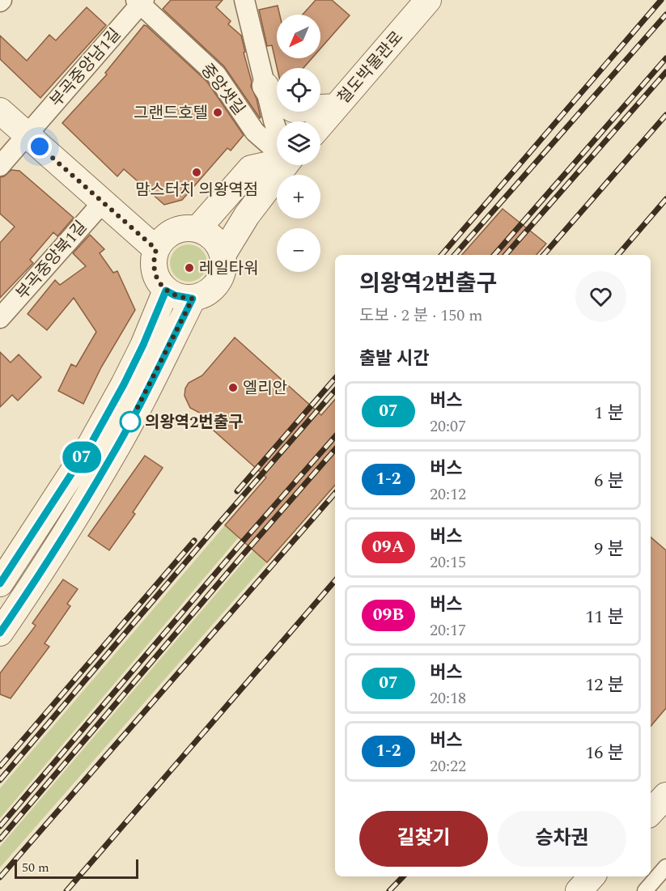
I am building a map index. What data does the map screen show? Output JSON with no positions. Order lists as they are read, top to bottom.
{
  "streets": {
    "street": [
      "부곡중앙남1길",
      "철도박물관로",
      "중앙샛길",
      "부곡중앙북1길"
    ]
  },
  "crossings": [
    ["부곡중앙남1길", "중앙샛길"]
  ],
  "places": [
    "그랜드호텔",
    "맘스터치 의왕역점",
    "레일타워",
    "엘리안",
    "의왕역2번출구"
  ],
  "lines": ["bus line 07"],
  "scale_bar": "50 m",
  "north": "bottom left",
  "page": {
    "on_map": "07",
    "map_buttons": ["+", "−"],
    "heading": [
      ["의왕역2번출구", "도보 · 2 분 · 150 m"],
      "출발 시간"
    ],
    "list": [
      {
        "mark": "07",
        "name": "버스",
        "note": "20:07",
        "value": "1 분"
      },
      {
        "mark": "1-2",
        "name": "버스",
        "note": "20:12",
        "value": "6 분"
      },
      {
        "mark": "09A",
        "name": "버스",
        "note": "20:15",
        "value": "9 분"
      },
      {
        "mark": "09B",
        "name": "버스",
        "note": "20:17",
        "value": "11 분"
      },
      {
        "mark": "07",
        "name": "버스",
        "note": "20:18",
        "value": "12 분"
      },
      {
        "mark": "1-2",
        "name": "버스",
        "note": "20:22",
        "value": "16 분"
      }
    ],
    "buttons": ["길찾기", "승차권"],
    "scale": "50 m"
  }
}
